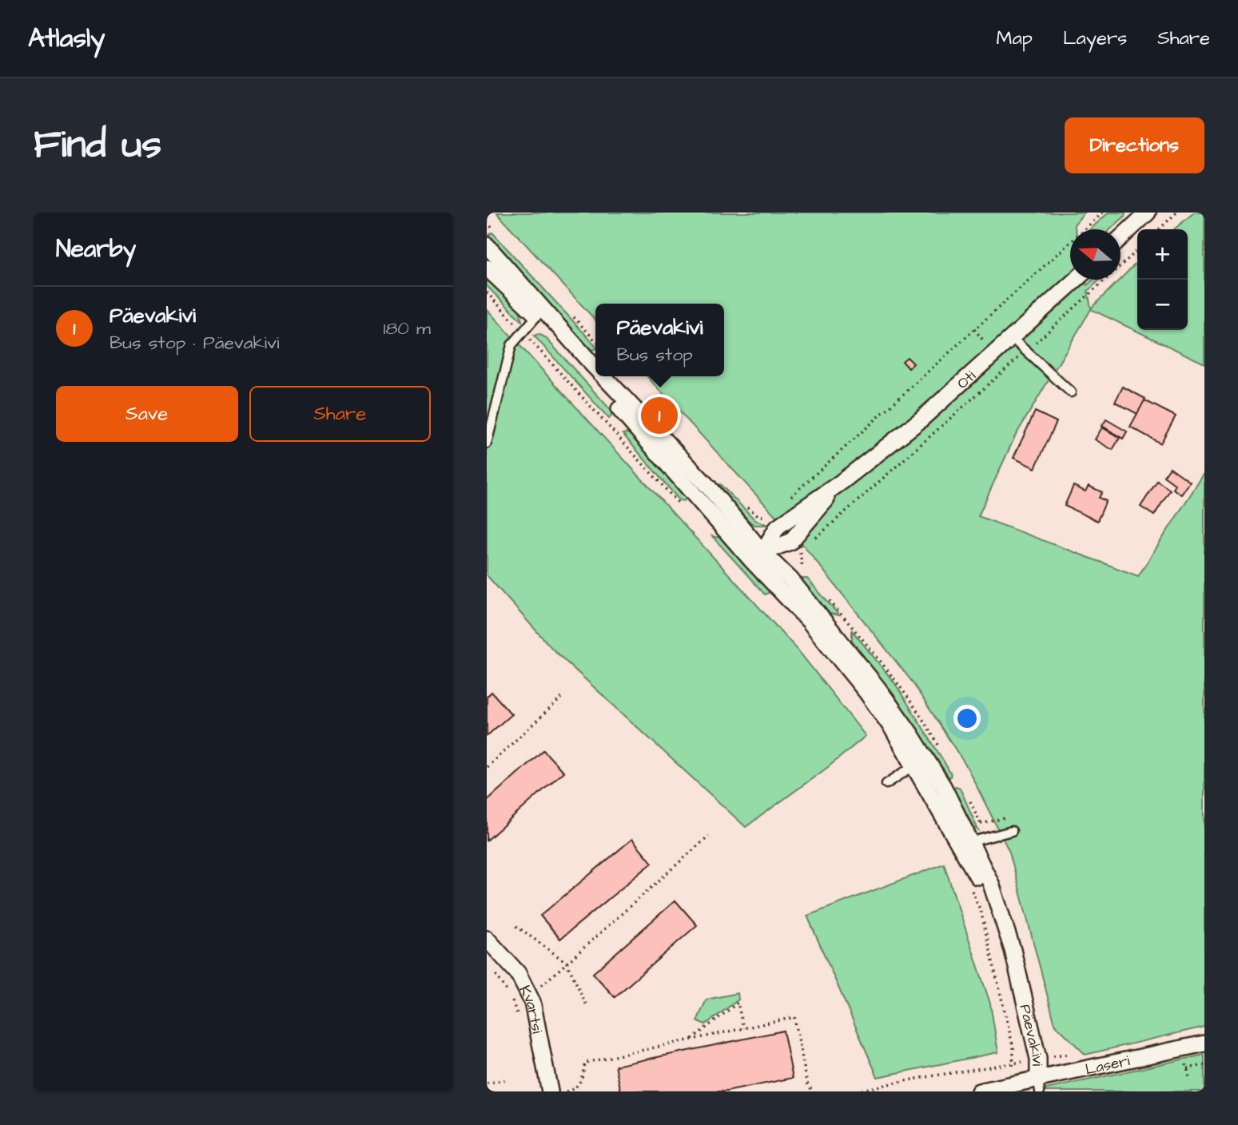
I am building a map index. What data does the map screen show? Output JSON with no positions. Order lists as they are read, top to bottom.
{
  "streets": {
    "street": [
      "Oti",
      "Kvartsi",
      "Päevakivi",
      "Laseri"
    ]
  },
  "crossings": [
    ["Oti", "Päevakivi"],
    ["Päevakivi", "Laseri"]
  ],
  "north": "left",
  "page": {
    "header": "Atlasly",
    "nav": ["Map", "Layers", "Share"],
    "buttons": [
      "Directions",
      ["Save", "Share"]
    ],
    "title": "Find us",
    "heading": "Nearby",
    "map_buttons": ["+", "−"],
    "list": [
      {
        "mark": "1",
        "name": "Päevakivi",
        "note": "Bus stop · Päevakivi",
        "value": "180 m"
      }
    ],
    "popup": ["Päevakivi", "Bus stop"],
    "pins": "1"
  }
}
